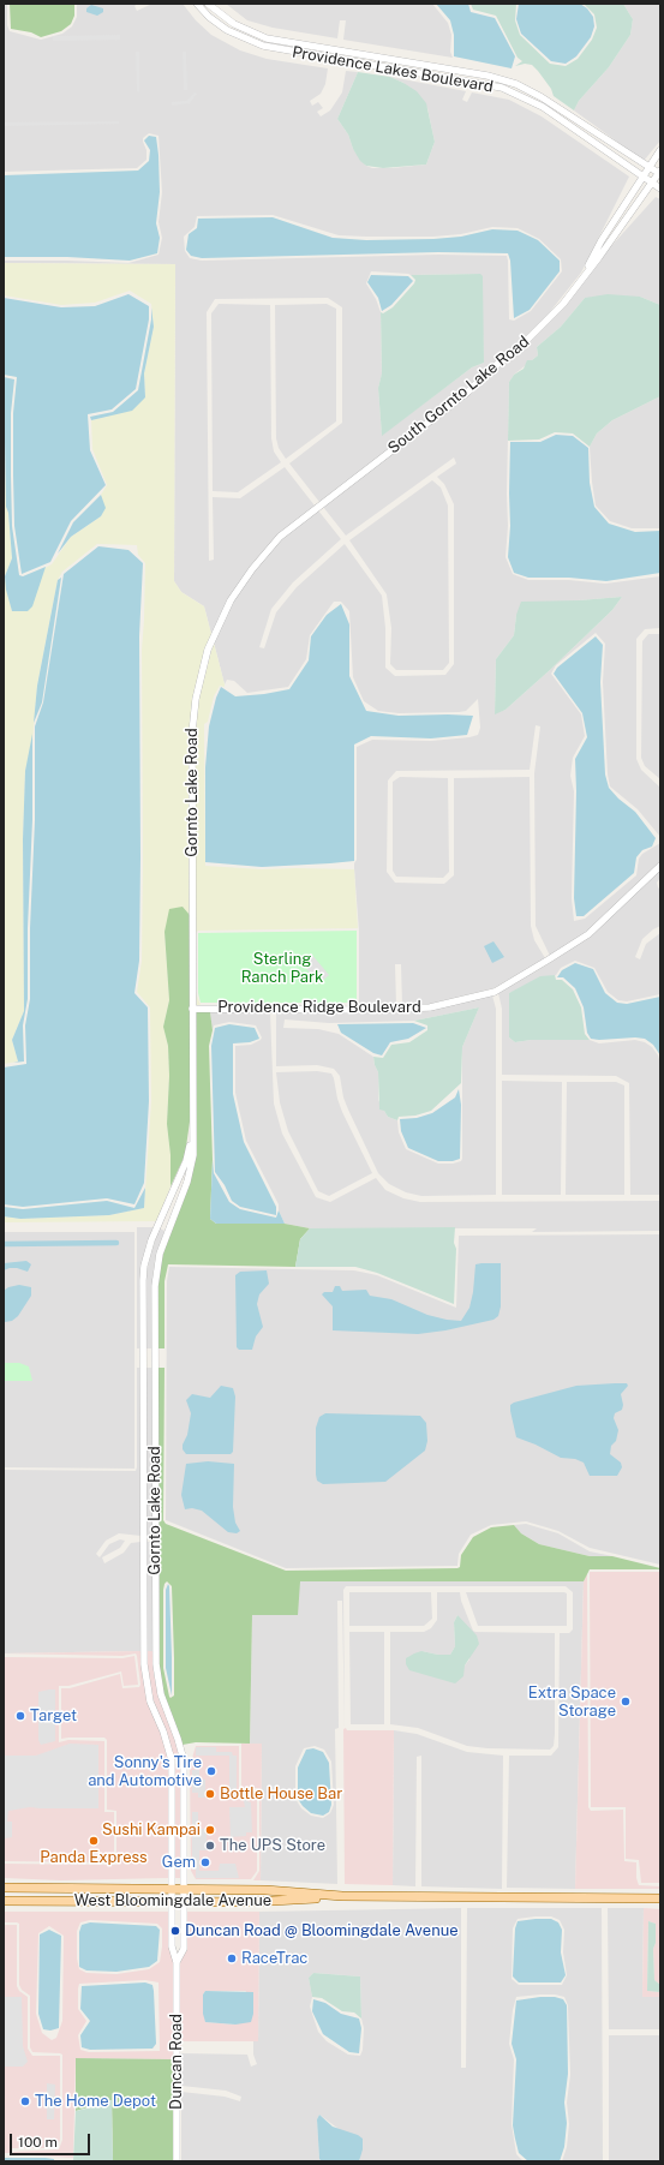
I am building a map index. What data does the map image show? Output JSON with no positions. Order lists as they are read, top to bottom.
{
  "streets": {
    "main road": ["West Bloomingdale Avenue"],
    "street": [
      "Providence Lakes Boulevard",
      "South Gornto Lake Road",
      "Gornto Lake Road",
      "Providence Ridge Boulevard",
      "Duncan Road"
    ]
  },
  "crossings": [
    ["Providence Lakes Boulevard", "South Gornto Lake Road"],
    ["South Gornto Lake Road", "Gornto Lake Road"],
    ["Gornto Lake Road", "Providence Ridge Boulevard"],
    ["Gornto Lake Road", "West Bloomingdale Avenue"],
    ["Gornto Lake Road", "Duncan Road"],
    ["West Bloomingdale Avenue", "Duncan Road"]
  ],
  "parks": ["Sterling Ranch Park"],
  "places": [
    "Extra Space Storage",
    "Target",
    "Sonny's Tire and Automotive",
    "Bottle House Bar",
    "Sushi Kampai",
    "Panda Express",
    "The UPS Store",
    "Gem",
    "Duncan Road @ Bloomingdale Avenue",
    "RaceTrac",
    "The Home Depot"
  ],
  "scale_bar": "100 m"
}
